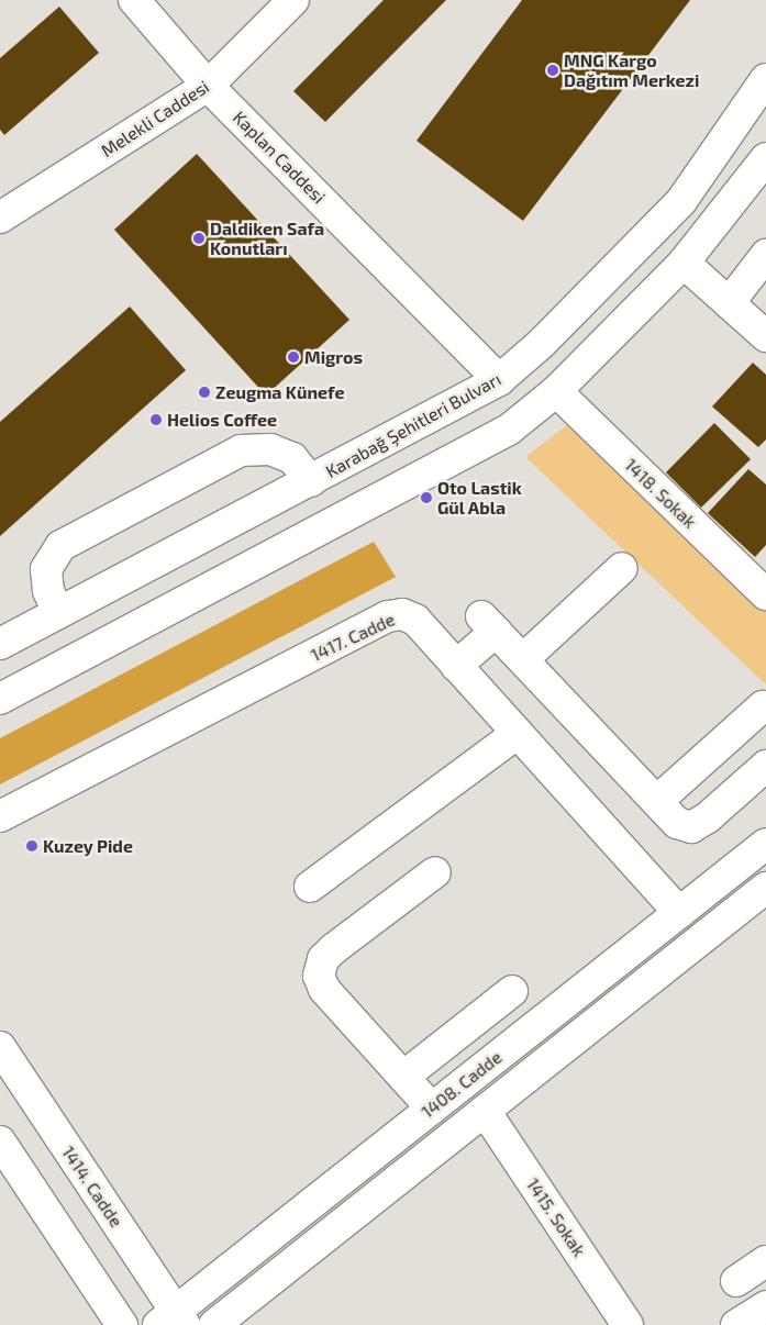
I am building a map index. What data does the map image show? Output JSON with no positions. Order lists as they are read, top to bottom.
{
  "streets": {
    "main road": [
      "Melekli Caddesi",
      "Kaplan Caddesi",
      "Karabağ Şehitleri Bulvarı",
      "1418. Sokak",
      "1417. Cadde",
      "1408. Cadde",
      "1414. Cadde",
      "1415. Sokak"
    ]
  },
  "crossings": [
    ["Melekli Caddesi", "Kaplan Caddesi"],
    ["Kaplan Caddesi", "Karabağ Şehitleri Bulvarı"],
    ["1417. Cadde", "1408. Cadde"],
    ["1408. Cadde", "1414. Cadde"],
    ["1408. Cadde", "1415. Sokak"]
  ],
  "places": [
    "MNG Kargo Dağıtım Merkezi",
    "Daldiken Safa Konutları",
    "Migros",
    "Zeugma Künefe",
    "Helios Coffee",
    "Oto Lastik Gül Abla",
    "Kuzey Pide"
  ]
}
